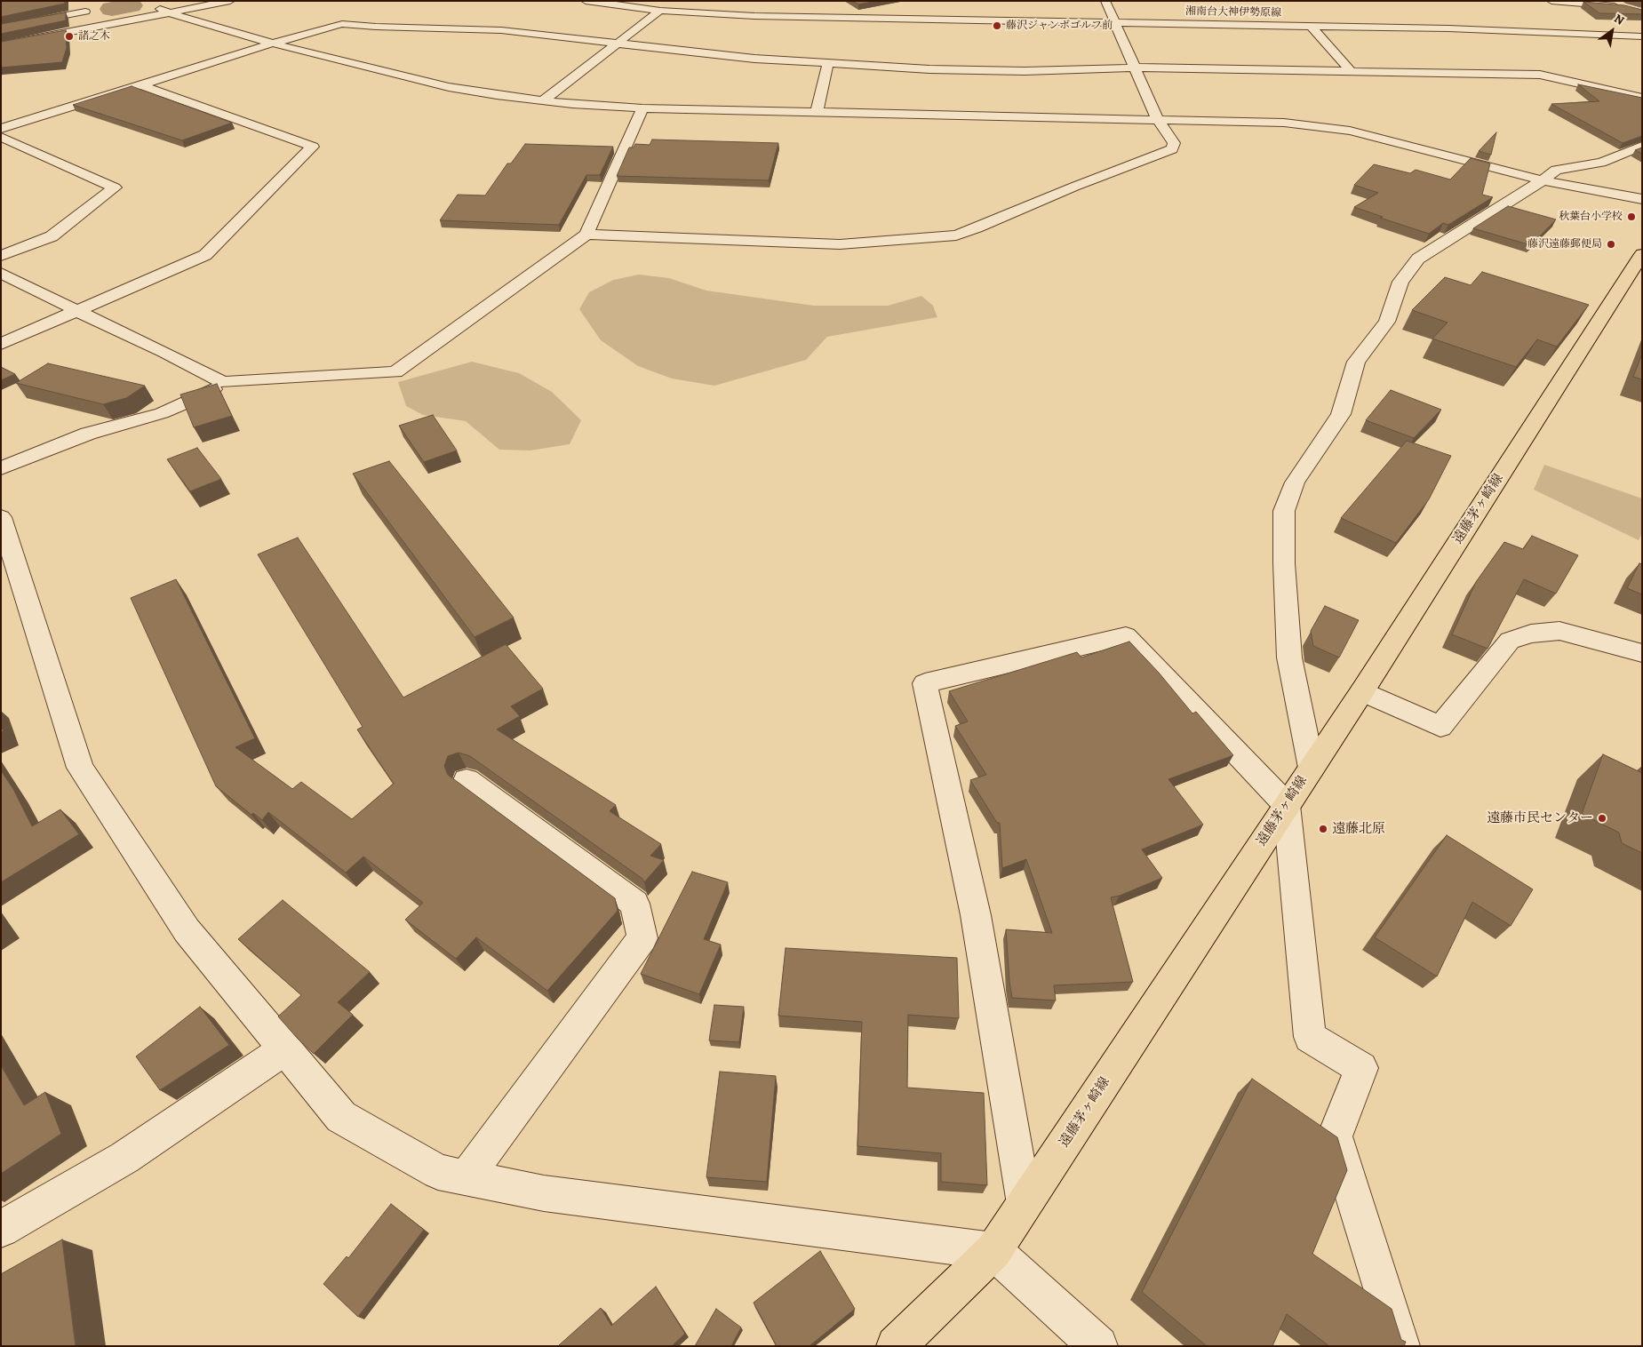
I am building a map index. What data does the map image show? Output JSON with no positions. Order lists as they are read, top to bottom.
{
  "streets": {
    "main road": ["遠藤茅ヶ崎線"],
    "street": ["湘南台大神伊勢原線"]
  },
  "places": [
    "藤沢ジャンボゴルフ前",
    "諸之木",
    "秋葉台小学校",
    "藤沢遠藤郵便局",
    "遠藤市民センター",
    "遠藤北原"
  ],
  "north": "top right"
}
